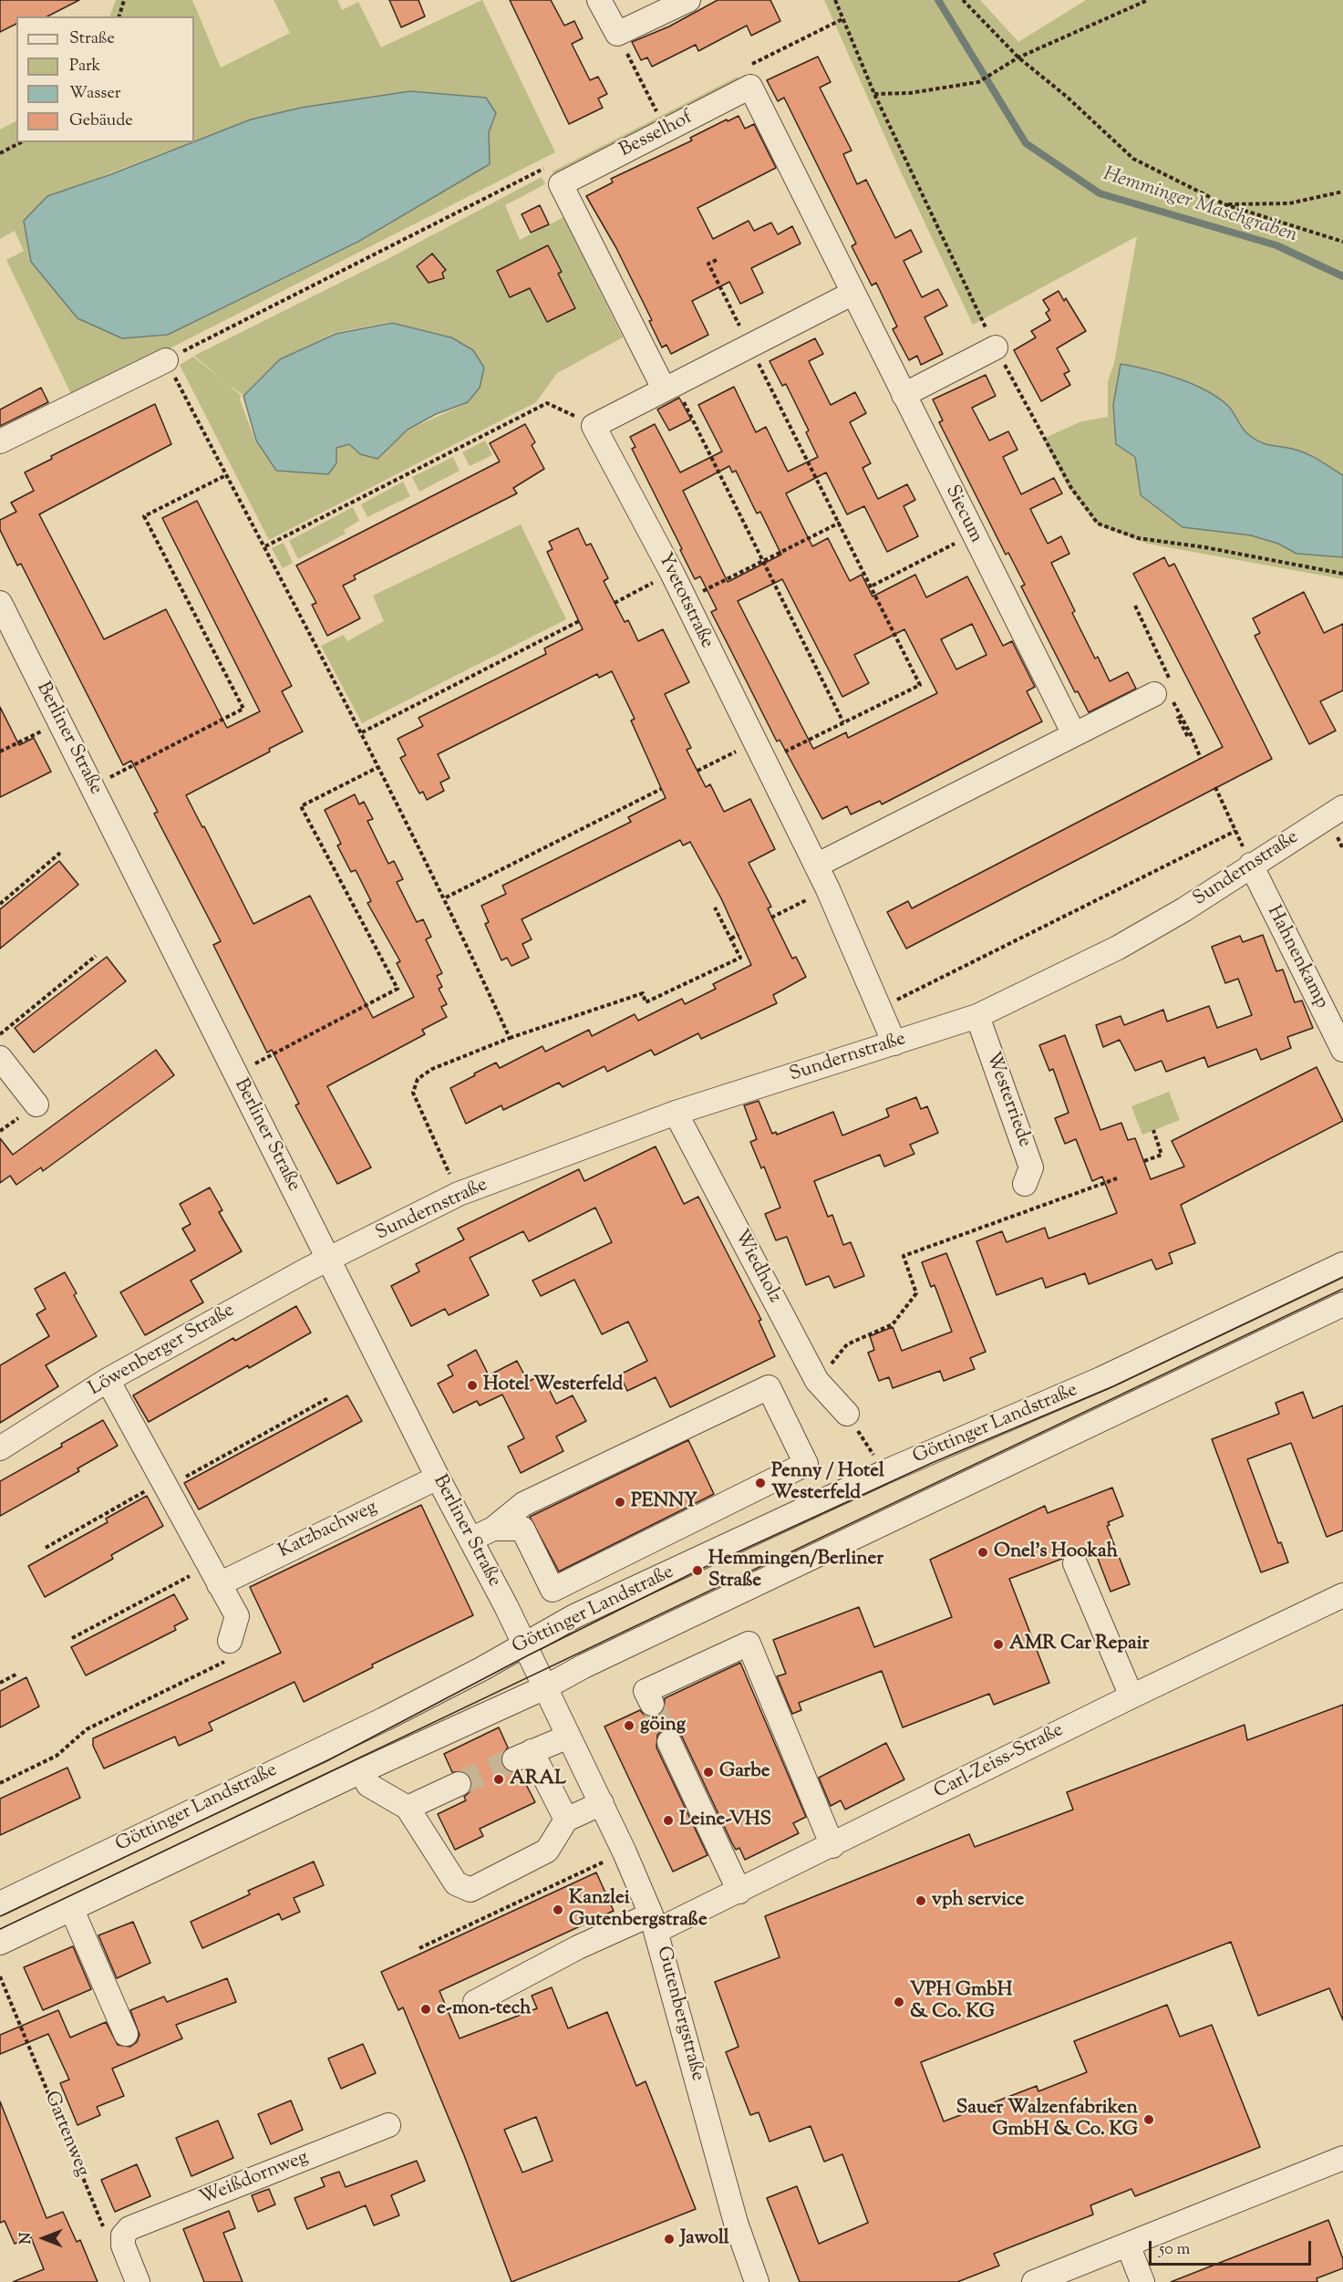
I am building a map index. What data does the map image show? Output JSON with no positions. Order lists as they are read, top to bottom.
{
  "streets": {
    "street": [
      "Besselhof",
      "Siecum",
      "Yvetotstraße",
      "Berliner Straße",
      "Sundernstraße",
      "Hahnenkamp",
      "Westerriede",
      "Wiedholz",
      "Löwenberger Straße",
      "Göttinger Landstraße",
      "Katzbachweg",
      "Carl-Zeiss-Straße",
      "Gutenbergstraße",
      "Weißdornweg"
    ],
    "path": ["Gartenweg"]
  },
  "crossings": [
    ["Besselhof", "Siecum"],
    ["Yvetotstraße", "Sundernstraße"],
    ["Berliner Straße", "Sundernstraße"],
    ["Berliner Straße", "Löwenberger Straße"],
    ["Berliner Straße", "Göttinger Landstraße"],
    ["Berliner Straße", "Katzbachweg"],
    ["Berliner Straße", "Gutenbergstraße"],
    ["Sundernstraße", "Hahnenkamp"],
    ["Sundernstraße", "Westerriede"],
    ["Sundernstraße", "Wiedholz"],
    ["Sundernstraße", "Löwenberger Straße"],
    ["Göttinger Landstraße", "Gutenbergstraße"],
    ["Carl-Zeiss-Straße", "Gutenbergstraße"],
    ["Gartenweg", "Weißdornweg"]
  ],
  "water": ["Hemminger Maschgraben"],
  "places": [
    "Hotel Westerfeld",
    "Penny / Hotel Westerfeld",
    "PENNY",
    "Onel's Hookah",
    "Hemmingen/Berliner Straße",
    "AMR Car Repair",
    "göing",
    "Garbe",
    "ARAL",
    "Leine-VHS",
    "vph service",
    "Kanzlei Gutenbergstraße",
    "VPH GmbH & Co. KG",
    "e-mon-tech",
    "Sauer Walzenfabriken GmbH & Co. KG",
    "Jawoll"
  ],
  "legend": [
    "Straße",
    "Park",
    "Wasser",
    "Gebäude"
  ],
  "scale_bar": "50 m",
  "north": "left"
}
